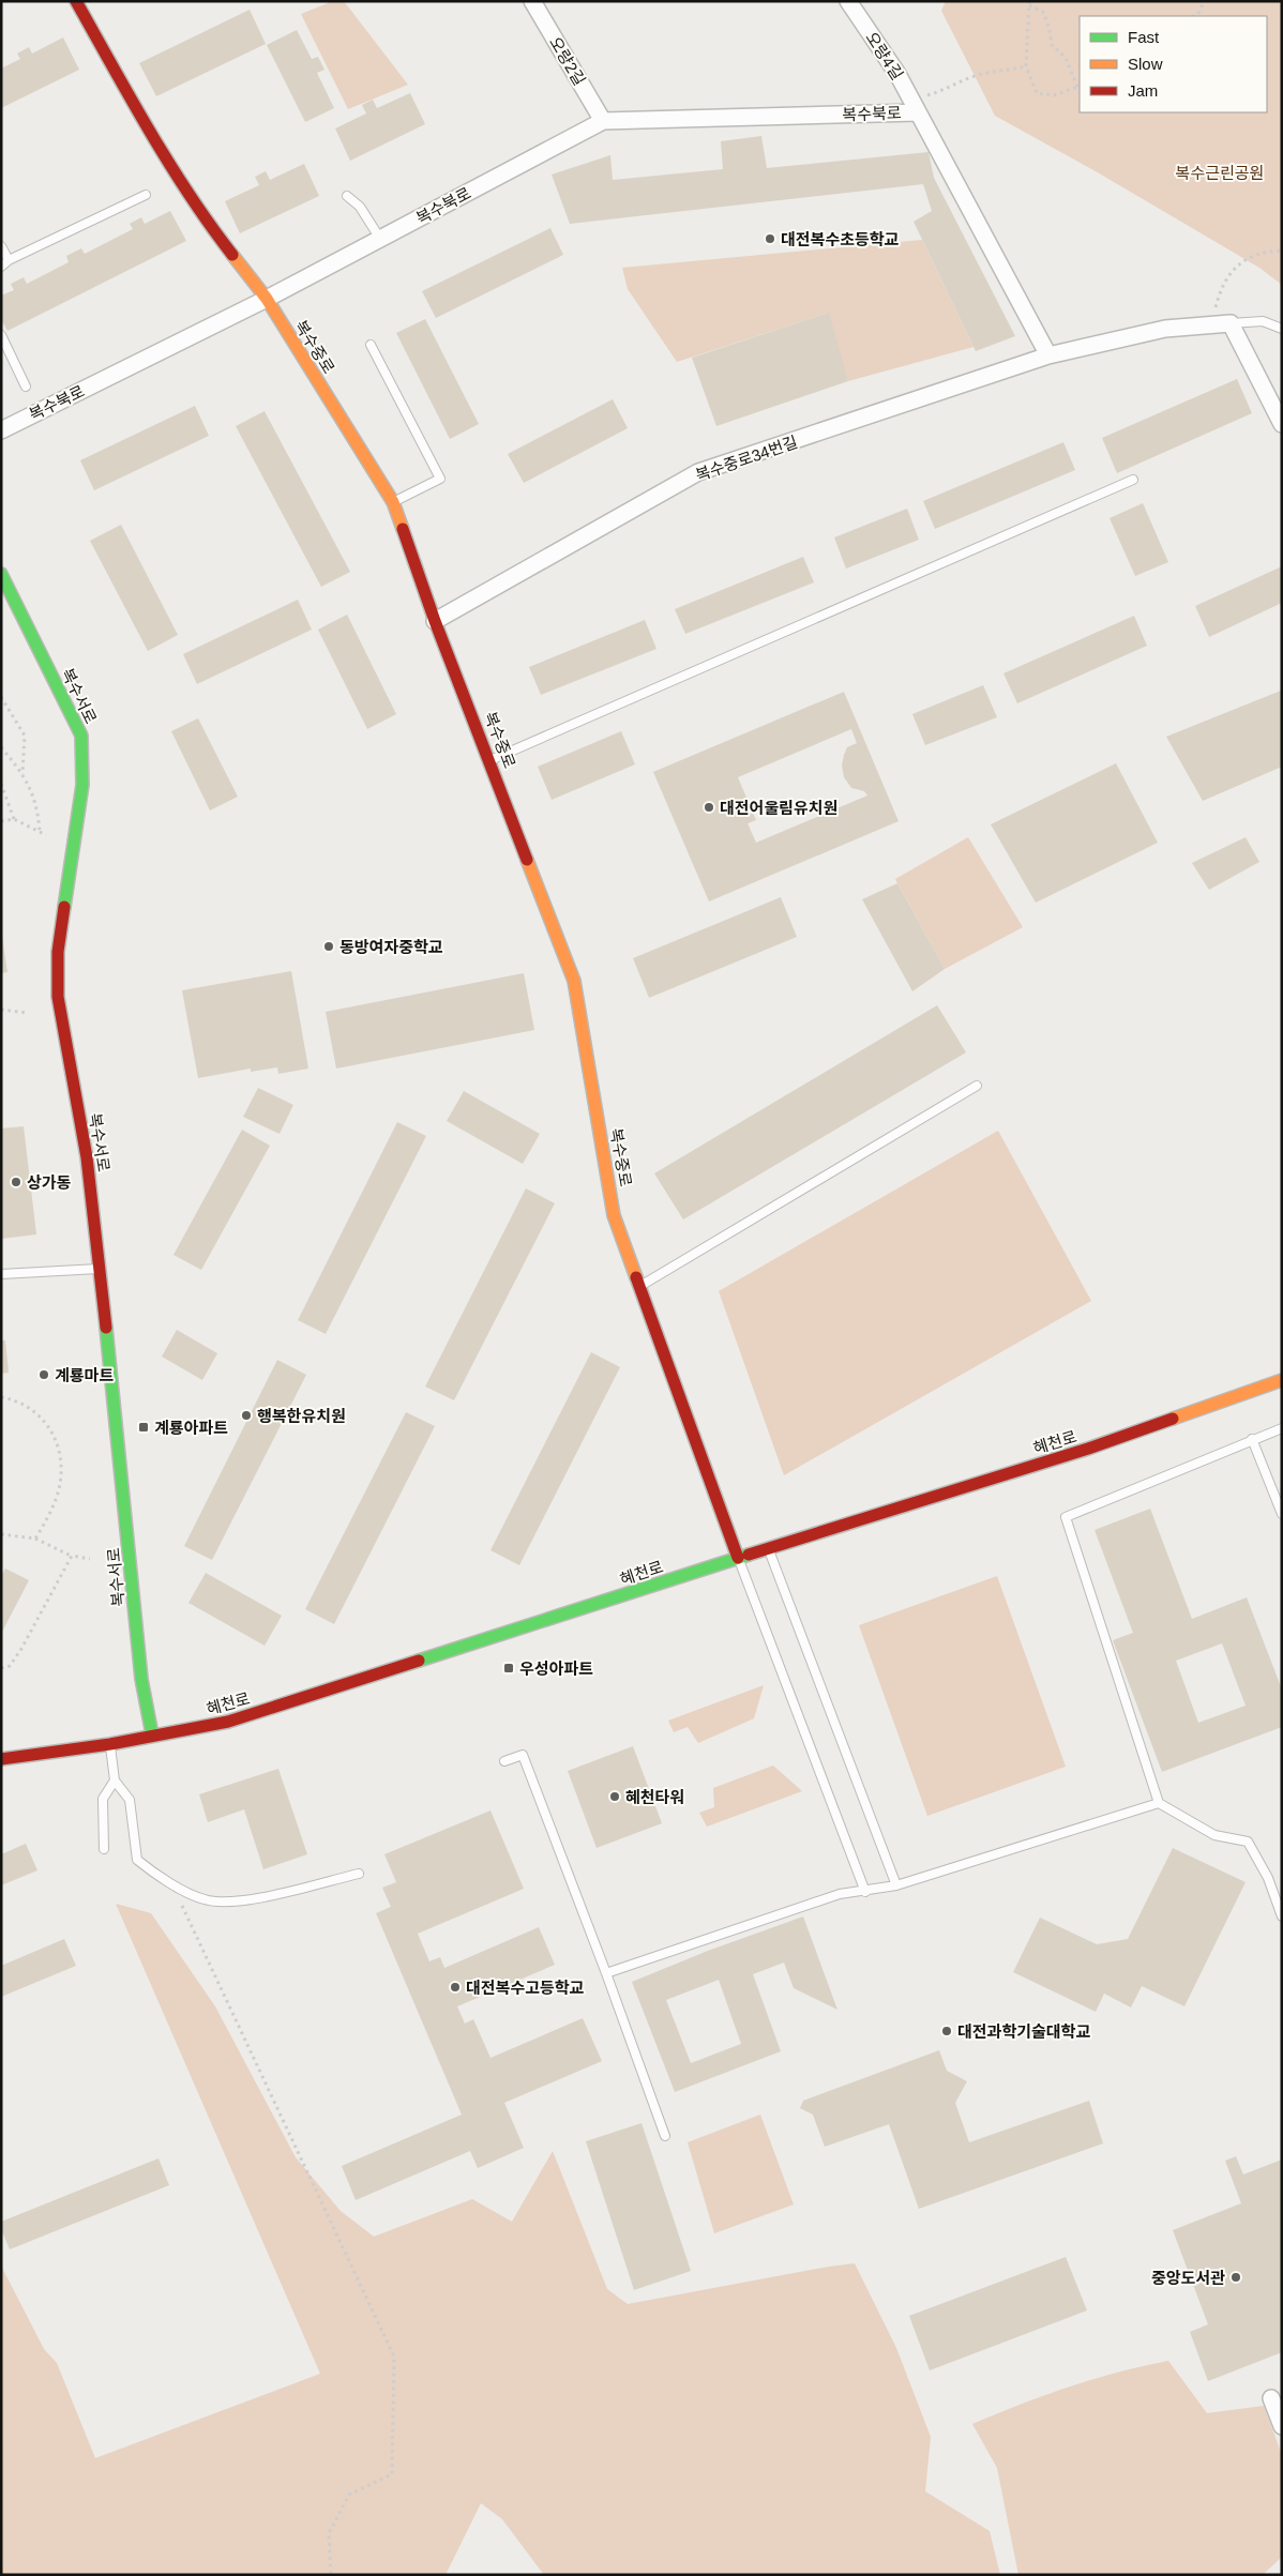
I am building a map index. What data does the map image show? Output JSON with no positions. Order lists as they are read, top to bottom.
{
  "streets": {
    "main road": ["복수중로", "복수서로", "혜천로"],
    "street": [
      "오량4길",
      "오량2길",
      "복수북로",
      "복수중로34번길"
    ]
  },
  "crossings": [
    ["오량4길", "복수북로"],
    ["오량2길", "복수북로"],
    ["복수북로", "복수중로"],
    ["복수중로", "복수중로34번길"],
    ["복수중로", "혜천로"],
    ["복수서로", "혜천로"]
  ],
  "parks": ["복수근린공원"],
  "places": {
    "other": [
      "대전복수초등학교",
      "대전어울림유치원",
      "동방여자중학교",
      "상가동",
      "계룡마트",
      "행복한유치원",
      "혜천타워",
      "대전복수고등학교",
      "대전과학기술대학교",
      "중앙도서관"
    ],
    "transit": ["계룡아파트", "우성아파트"]
  },
  "legend": ["Fast", "Slow", "Jam"]
}
